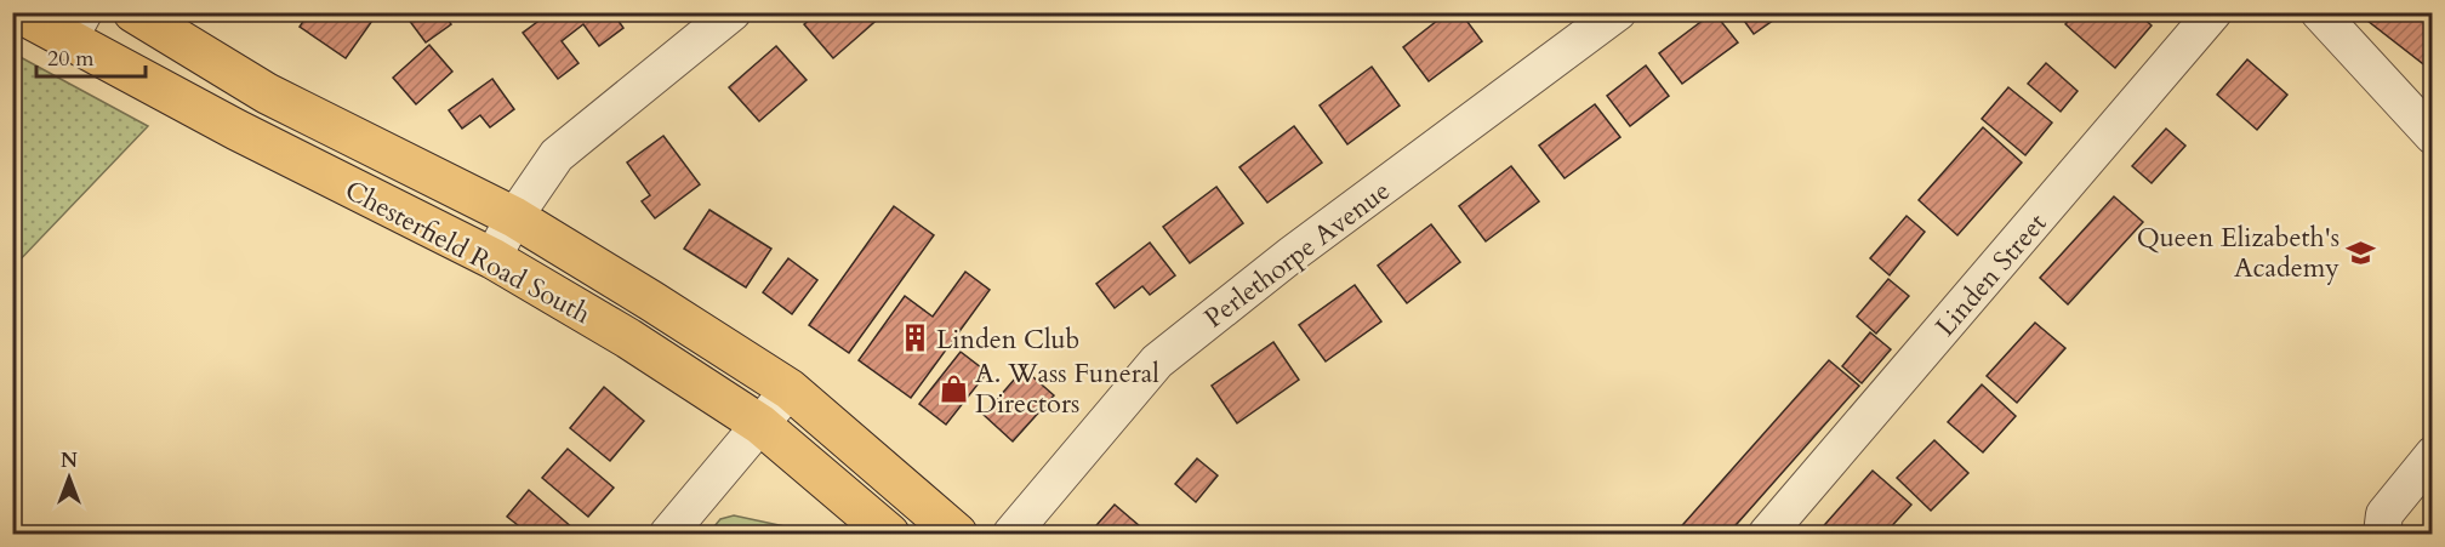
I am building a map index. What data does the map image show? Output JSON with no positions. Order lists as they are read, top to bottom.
{
  "streets": {
    "main road": ["Chesterfield Road South"],
    "street": ["Perlethorpe Avenue", "Linden Street"]
  },
  "places": {
    "school or university": ["Queen Elizabeth's Academy"],
    "building": ["Linden Club"],
    "shop": ["A. Wass Funeral Directors"]
  },
  "scale_bar": "20 m",
  "north": "top"
}
